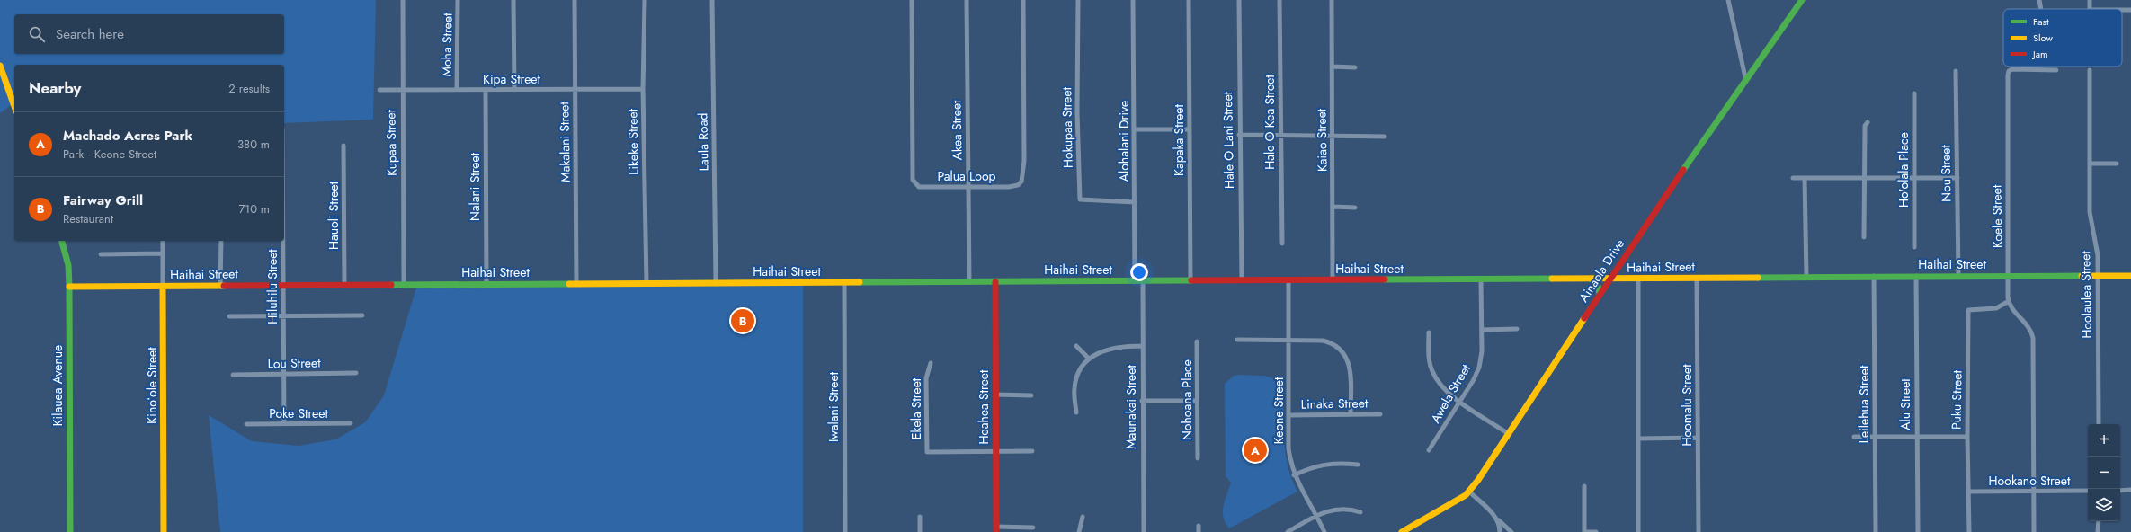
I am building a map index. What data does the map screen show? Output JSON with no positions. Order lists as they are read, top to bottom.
{
  "streets": {
    "street": [
      "Moha Street",
      "Kipa Street",
      "Hale O Kea Street",
      "Hokupaa Street",
      "Akea Street",
      "Kapaka Street",
      "Hale O Lani Street",
      "Kaiao Street",
      "Alohalani Drive",
      "Makalani Street",
      "Likeke Street",
      "Laula Road",
      "Kupaa Street",
      "Ho'olala Place",
      "Nou Street",
      "Palua Loop",
      "Nalani Street",
      "Hauoli Street",
      "Koele Street",
      "Haihai Street",
      "Ainaola Drive",
      "Hiluhilu Street",
      "Hoolaulea Street",
      "Lou Street",
      "Kilauea Avenue",
      "Kinoʻole Street",
      "Awela Street",
      "Nohoana Place",
      "Puku Street",
      "Linaka Street",
      "Leilehua Street",
      "Alu Street",
      "Hoomalu Street",
      "Iwalani Street",
      "Heahea Street",
      "Maunakai Street",
      "Ekela Street",
      "Keone Street",
      "Poke Street",
      "Hookano Street"
    ]
  },
  "crossings": [
    ["Moha Street", "Kipa Street"],
    ["Kipa Street", "Makalani Street"],
    ["Kipa Street", "Likeke Street"],
    ["Kipa Street", "Kupaa Street"],
    ["Kipa Street", "Nalani Street"],
    ["Hokupaa Street", "Alohalani Drive"],
    ["Akea Street", "Palua Loop"],
    ["Akea Street", "Haihai Street"],
    ["Kapaka Street", "Haihai Street"],
    ["Hale O Lani Street", "Haihai Street"],
    ["Kaiao Street", "Haihai Street"],
    ["Alohalani Drive", "Haihai Street"],
    ["Makalani Street", "Haihai Street"],
    ["Likeke Street", "Haihai Street"],
    ["Laula Road", "Haihai Street"],
    ["Kupaa Street", "Haihai Street"],
    ["Nou Street", "Haihai Street"],
    ["Nalani Street", "Haihai Street"],
    ["Hauoli Street", "Haihai Street"],
    ["Koele Street", "Haihai Street"],
    ["Koele Street", "Puku Street"],
    ["Haihai Street", "Ainaola Drive"],
    ["Haihai Street", "Hiluhilu Street"],
    ["Haihai Street", "Hoolaulea Street"],
    ["Haihai Street", "Kilauea Avenue"],
    ["Haihai Street", "Kinoʻole Street"],
    ["Haihai Street", "Awela Street"],
    ["Haihai Street", "Leilehua Street"],
    ["Haihai Street", "Alu Street"],
    ["Haihai Street", "Hoomalu Street"],
    ["Haihai Street", "Iwalani Street"],
    ["Haihai Street", "Heahea Street"],
    ["Haihai Street", "Maunakai Street"],
    ["Haihai Street", "Keone Street"],
    ["Hiluhilu Street", "Lou Street"],
    ["Hiluhilu Street", "Poke Street"],
    ["Puku Street", "Hookano Street"],
    ["Linaka Street", "Keone Street"],
    ["Heahea Street", "Ekela Street"]
  ],
  "legend": ["Fast", "Slow", "Jam"],
  "page": {
    "search": "Search here",
    "heading": ["Nearby", "2 results"],
    "list": [
      {
        "mark": "A",
        "name": "Machado Acres Park",
        "note": "Park · Keone Street",
        "value": "380 m"
      },
      {
        "mark": "B",
        "name": "Fairway Grill",
        "note": "Restaurant",
        "value": "710 m"
      }
    ],
    "pins": ["B", "A"],
    "map_buttons": ["+", "−"]
  }
}
